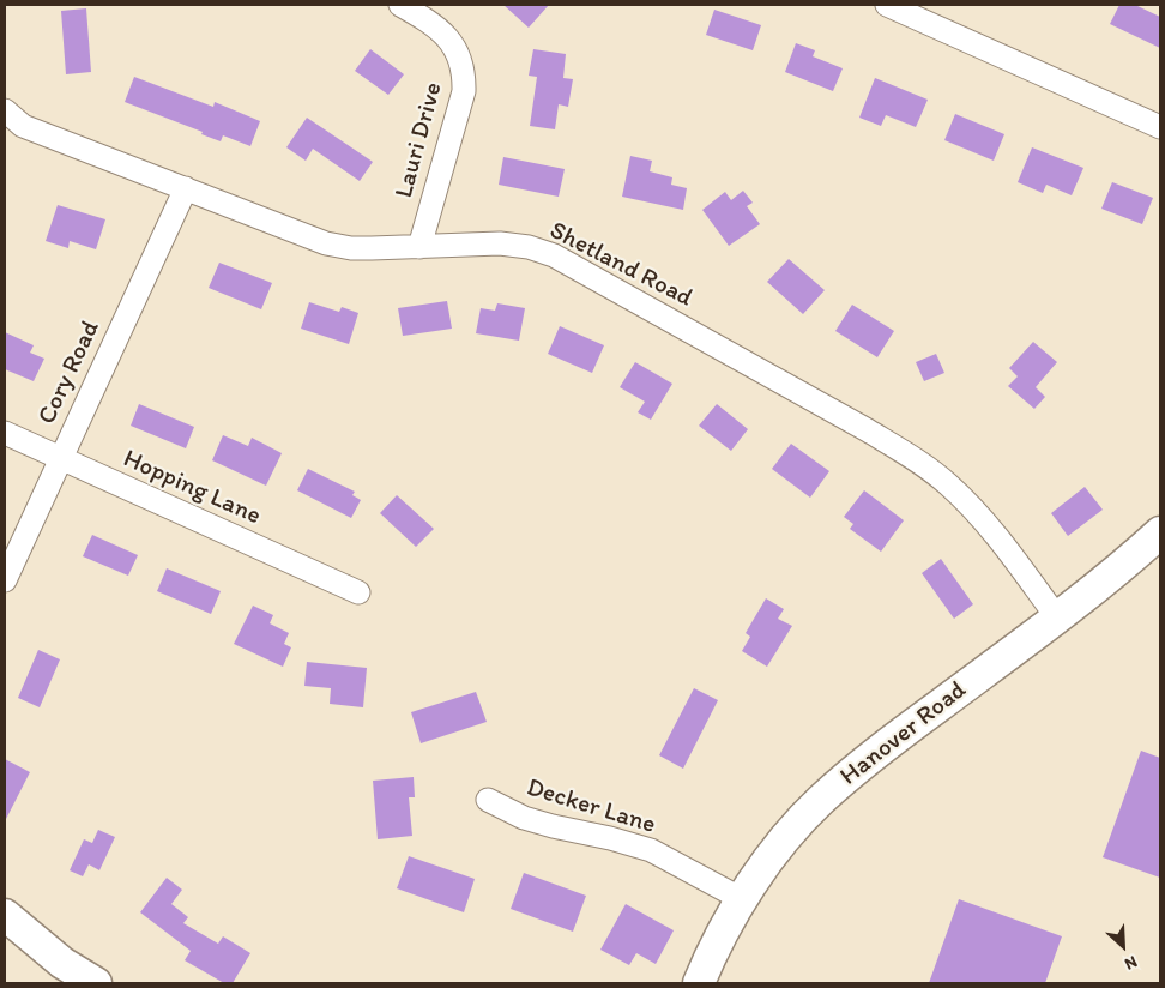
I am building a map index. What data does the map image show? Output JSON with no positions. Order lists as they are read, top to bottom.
{
  "streets": {
    "street": [
      "Lauri Drive",
      "Shetland Road",
      "Cory Road",
      "Hopping Lane",
      "Hanover Road",
      "Decker Lane"
    ]
  },
  "crossings": [
    ["Lauri Drive", "Shetland Road"],
    ["Shetland Road", "Cory Road"],
    ["Shetland Road", "Hanover Road"],
    ["Cory Road", "Hopping Lane"],
    ["Hanover Road", "Decker Lane"]
  ],
  "north": "bottom right"
}
